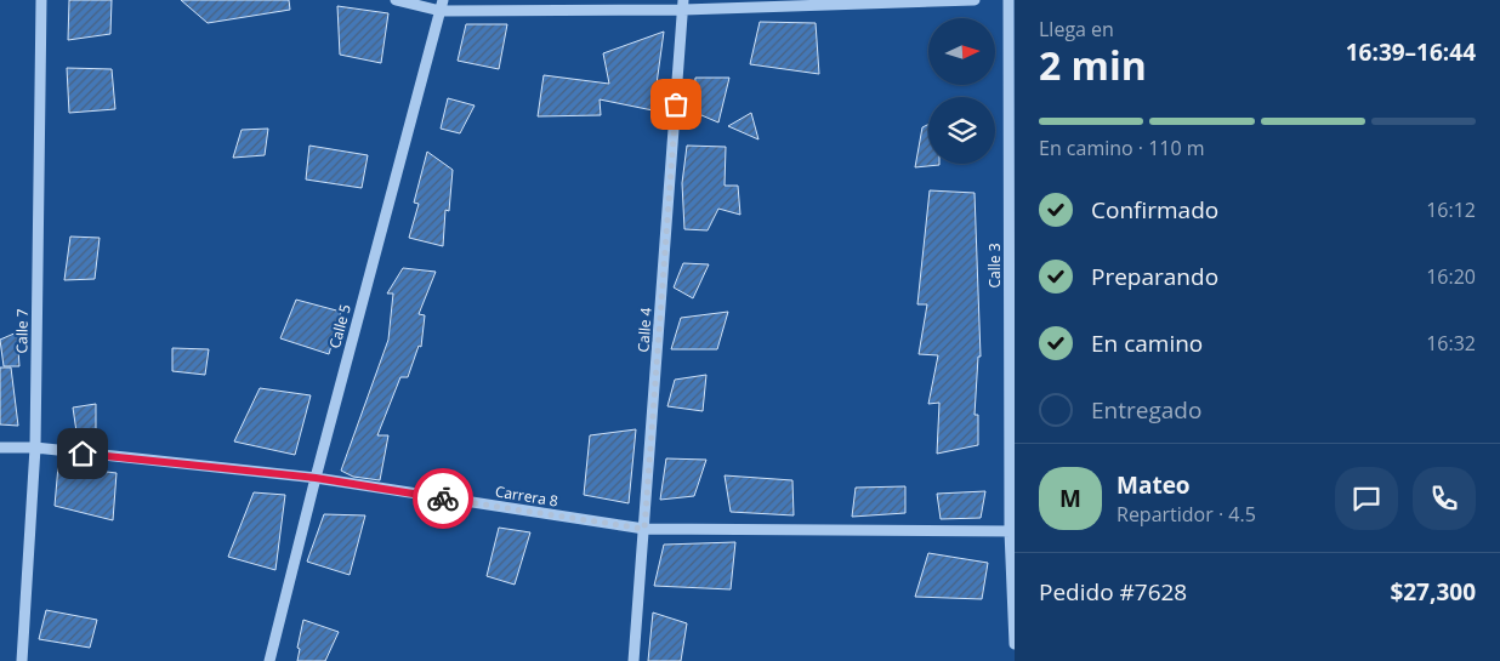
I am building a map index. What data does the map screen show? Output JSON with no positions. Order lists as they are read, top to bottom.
{
  "streets": {
    "street": [
      "Calle 3",
      "Calle 5",
      "Calle 4",
      "Calle 7",
      "Carrera 8"
    ]
  },
  "crossings": [
    ["Calle 3", "Carrera 8"],
    ["Calle 5", "Carrera 8"],
    ["Calle 4", "Carrera 8"],
    ["Calle 7", "Carrera 8"]
  ],
  "north": "right",
  "page": {
    "heading": ["2 min", "Llega en", "16:39–16:44"],
    "panel": [
      "Mateo",
      "Repartidor · 4.5",
      "Pedido #7628",
      "$27,300"
    ],
    "bar": "En camino · 110 m",
    "list": [
      ["Confirmado", "16:12"],
      ["Preparando", "16:20"],
      ["En camino", "16:32"],
      "Entregado"
    ],
    "round": "M"
  }
}
